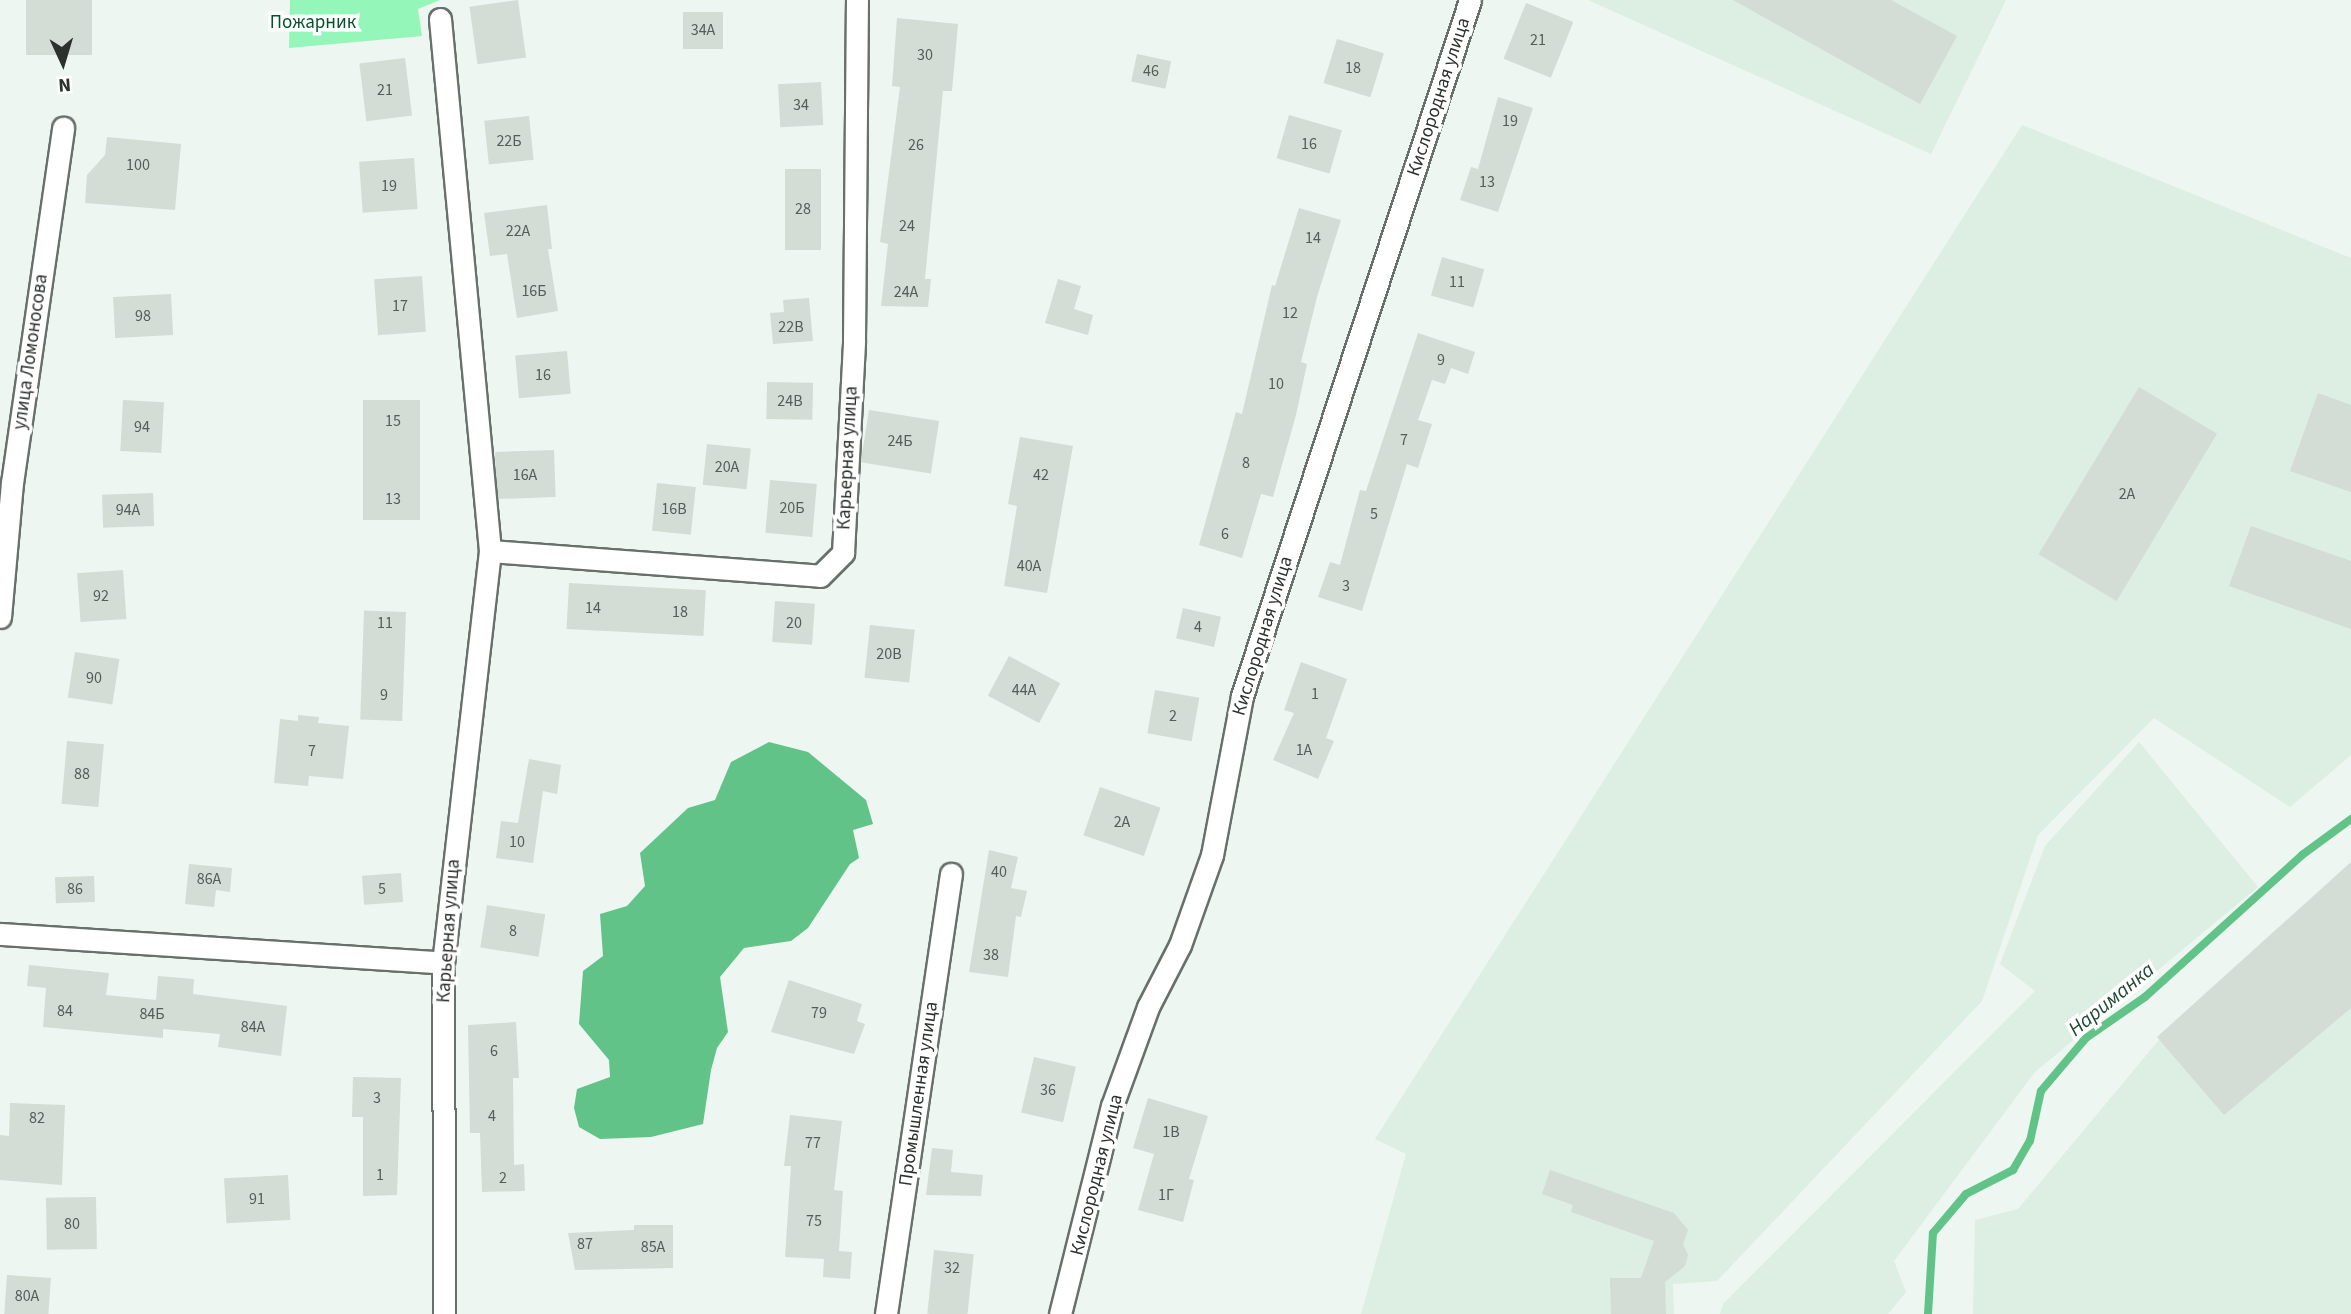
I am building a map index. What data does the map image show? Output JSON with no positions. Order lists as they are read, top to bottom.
{
  "streets": {
    "street": [
      "Кислородная улица",
      "улица Ломоносова",
      "Карьерная улица",
      "Промышленная улица"
    ]
  },
  "water": ["Нариманка"],
  "parks": ["Пожарник"],
  "house_numbers": [
    "34А",
    "21",
    "30",
    "18",
    "46",
    "21",
    "34",
    "19",
    "22Б",
    "16",
    "26",
    "100",
    "13",
    "19",
    "28",
    "24",
    "22А",
    "14",
    "11",
    "16Б",
    "24А",
    "17",
    "12",
    "98",
    "22В",
    "9",
    "16",
    "10",
    "24В",
    "15",
    "94",
    "7",
    "24Б",
    "8",
    "20А",
    "16А",
    "42",
    "2А",
    "13",
    "20Б",
    "16В",
    "94А",
    "5",
    "6",
    "40А",
    "3",
    "92",
    "14",
    "18",
    "11",
    "20",
    "4",
    "20В",
    "90",
    "44А",
    "1",
    "9",
    "2",
    "1А",
    "7",
    "88",
    "2А",
    "10",
    "40",
    "86А",
    "86",
    "5",
    "8",
    "38",
    "84",
    "79",
    "84Б",
    "84А",
    "6",
    "36",
    "3",
    "4",
    "82",
    "1В",
    "77",
    "1",
    "2",
    "1Г",
    "91",
    "75",
    "80",
    "87",
    "85А",
    "32",
    "80А"
  ],
  "north": "bottom"
}
